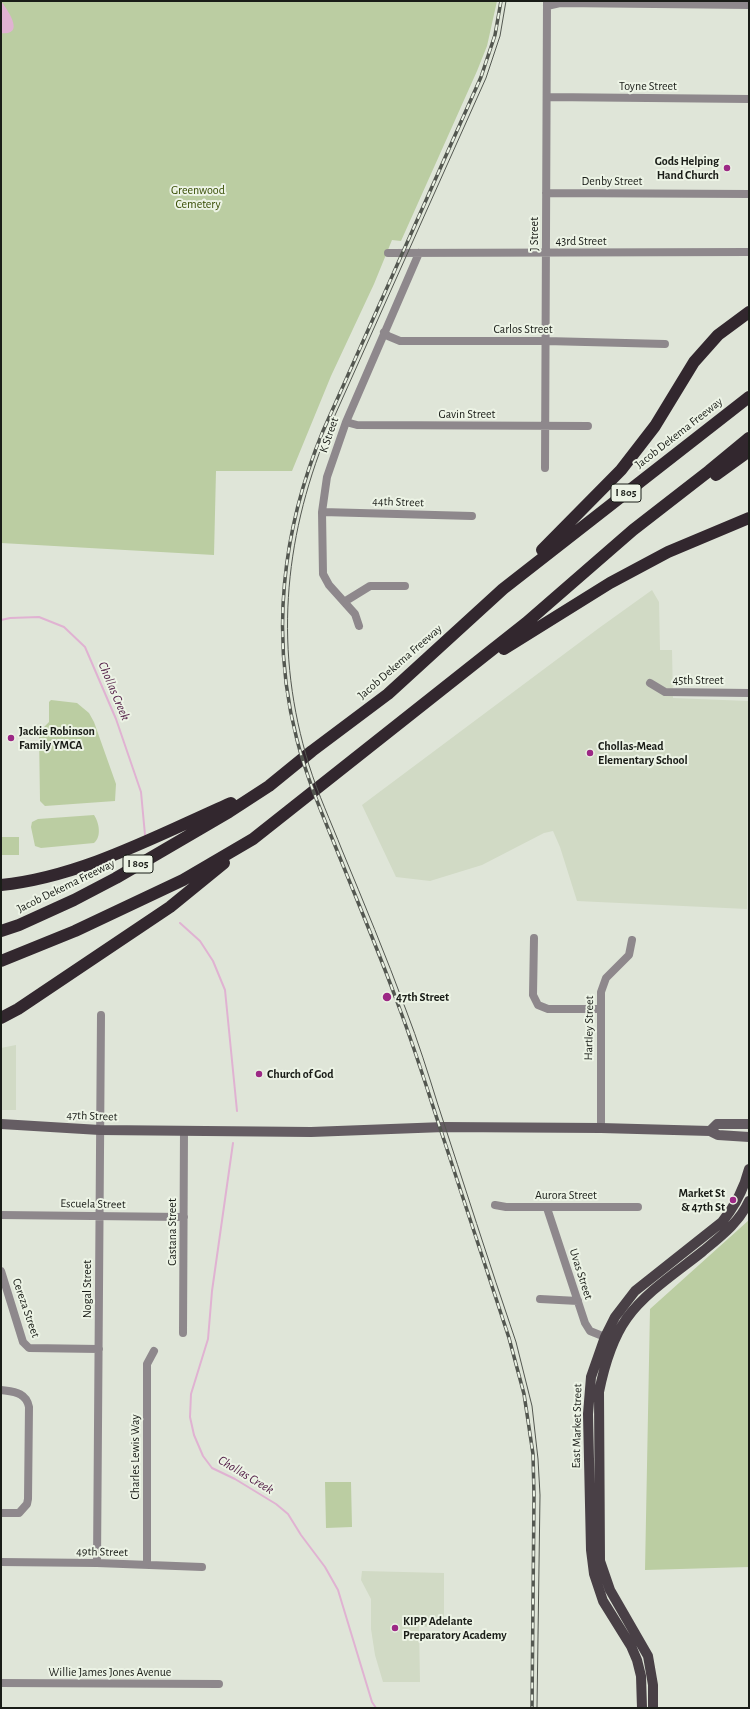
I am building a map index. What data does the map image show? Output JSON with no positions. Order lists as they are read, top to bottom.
{
  "streets": {
    "highway": ["Jacob Dekema Freeway", "I 805"],
    "main road": ["47th Street", "East Market Street"],
    "street": [
      "Toyne Street",
      "Denby Street",
      "J Street",
      "43rd Street",
      "Carlos Street",
      "Gavin Street",
      "K Street",
      "44th Street",
      "45th Street",
      "Hartley Street",
      "Aurora Street",
      "Escuela Street",
      "Castana Street",
      "Uvas Street",
      "Nogal Street",
      "Cereza Street",
      "Charles Lewis Way",
      "49th Street",
      "Willie James Jones Avenue"
    ]
  },
  "crossings": [
    ["Toyne Street", "J Street"],
    ["Denby Street", "J Street"],
    ["J Street", "43rd Street"],
    ["J Street", "Carlos Street"],
    ["J Street", "Gavin Street"],
    ["43rd Street", "K Street"],
    ["Carlos Street", "K Street"],
    ["Gavin Street", "K Street"],
    ["K Street", "44th Street"],
    ["Hartley Street", "47th Street"],
    ["47th Street", "Castana Street"],
    ["47th Street", "Nogal Street"],
    ["Aurora Street", "Uvas Street"],
    ["Escuela Street", "Castana Street"],
    ["Escuela Street", "Nogal Street"],
    ["Uvas Street", "East Market Street"],
    ["Nogal Street", "Cereza Street"],
    ["Nogal Street", "49th Street"],
    ["Charles Lewis Way", "49th Street"]
  ],
  "water": ["Chollas Creek"],
  "parks": ["Greenwood Cemetery"],
  "places": [
    "Gods Helping Hand Church",
    "Jackie Robinson Family YMCA",
    "Chollas-Mead Elementary School",
    "47th Street",
    "Church of God",
    "Market St & 47th St",
    "KIPP Adelante Preparatory Academy"
  ]
}
